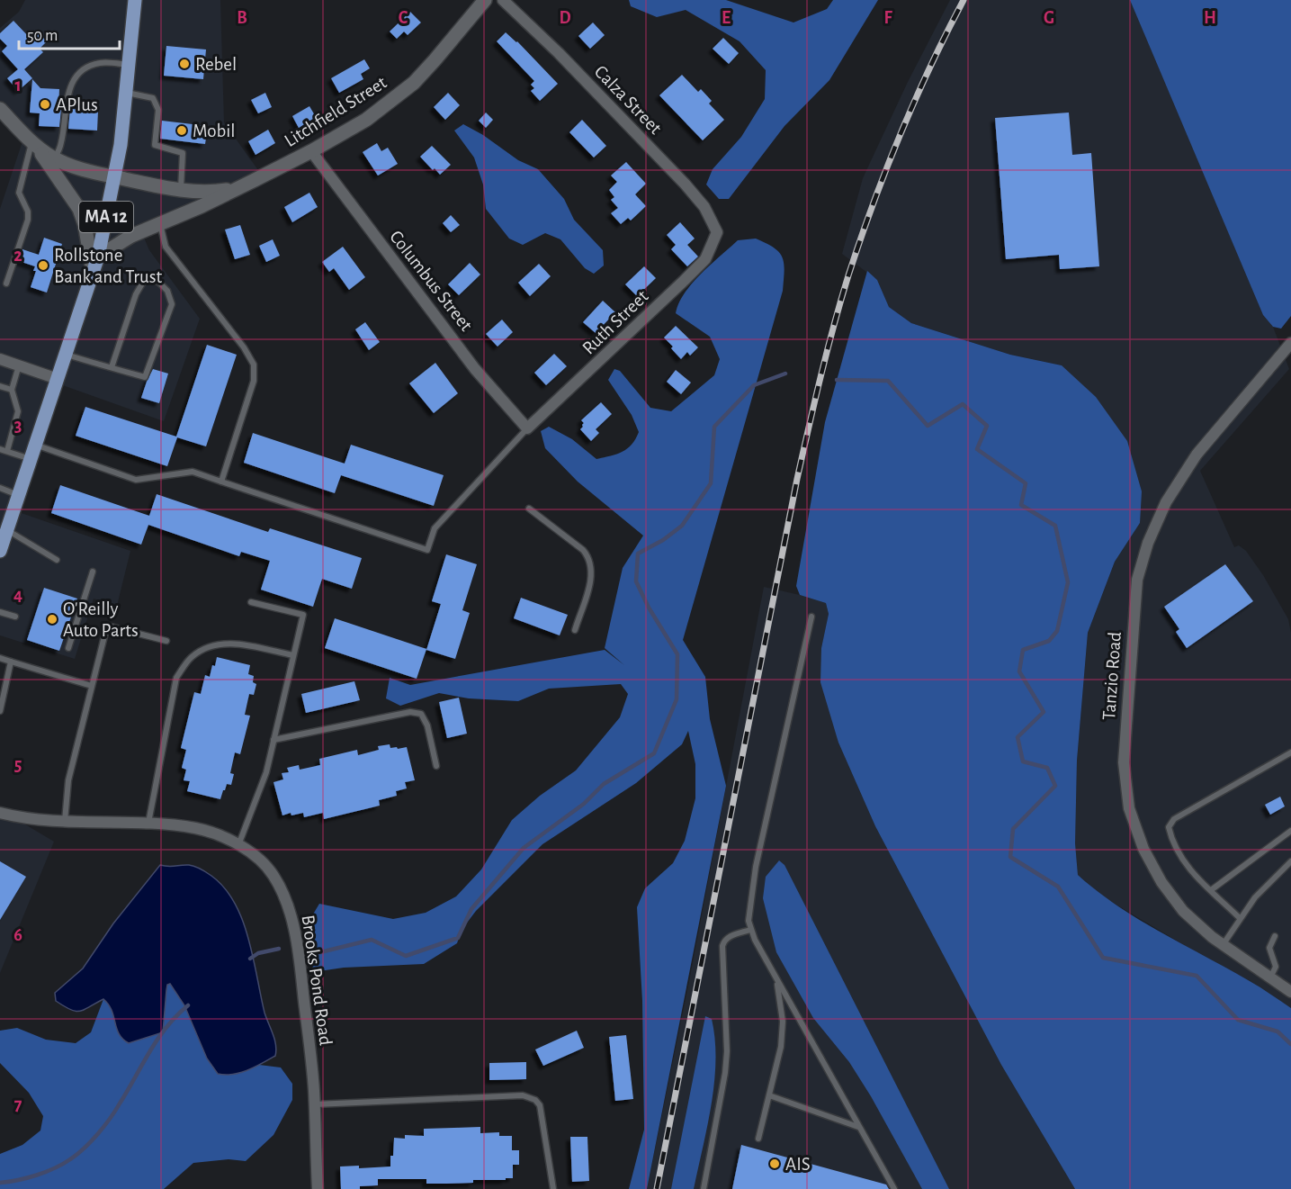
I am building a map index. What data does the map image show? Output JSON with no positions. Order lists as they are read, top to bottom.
{
  "streets": {
    "main road": ["Litchfield Street", "MA 12"],
    "street": [
      "Calza Street",
      "Columbus Street",
      "Ruth Street",
      "Tanzio Road",
      "Brooks Pond Road"
    ]
  },
  "crossings": [
    ["Calza Street", "Ruth Street"],
    ["Litchfield Street", "MA 12"],
    ["Litchfield Street", "Columbus Street"],
    ["Columbus Street", "Ruth Street"]
  ],
  "places": [
    "Rebel",
    "APlus",
    "Mobil",
    "Rollstone Bank and Trust",
    "O'Reilly Auto Parts",
    "AIS"
  ],
  "scale_bar": "50 m",
  "grid": {
    "columns": [
      "B",
      "C",
      "D",
      "E",
      "F",
      "G",
      "H"
    ],
    "rows": [
      "1",
      "2",
      "3",
      "4",
      "5",
      "6",
      "7"
    ]
  }
}
